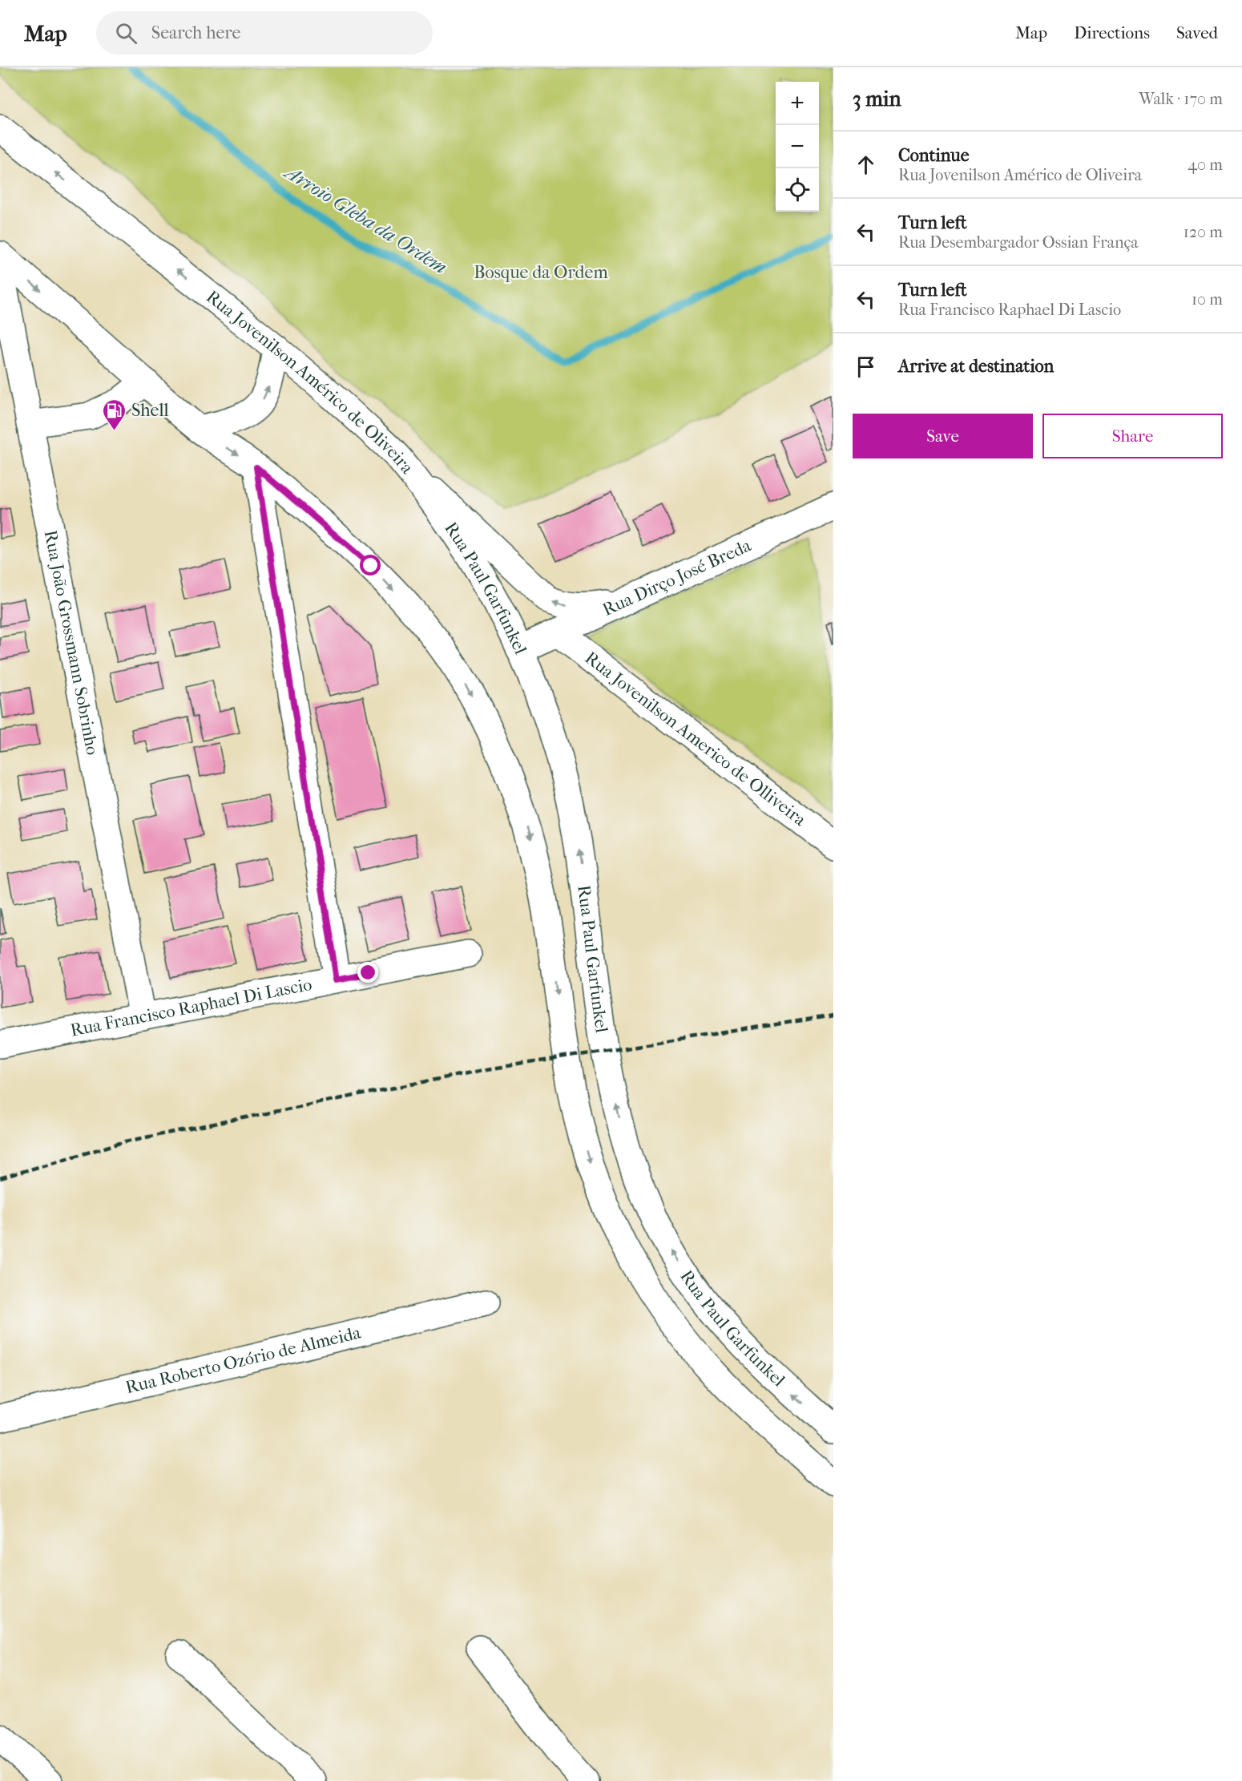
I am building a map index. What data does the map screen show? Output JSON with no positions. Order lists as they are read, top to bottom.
{
  "streets": {
    "street": [
      "Rua Jovenilson Américo de Oliveira",
      "Rua Dirço José Breda",
      "Rua Paul Garfunkel",
      "Rua João Grossmann Sobrinho",
      "Rua Jovenilson Americo de Olliveira",
      "Rua Francisco Raphael Di Lascio",
      "Rua Roberto Ozório de Almeida"
    ]
  },
  "crossings": [
    ["Rua Jovenilson Américo de Oliveira", "Rua Dirço José Breda"],
    ["Rua Jovenilson Américo de Oliveira", "Rua Paul Garfunkel"],
    ["Rua Dirço José Breda", "Rua Paul Garfunkel"],
    ["Rua Dirço José Breda", "Rua Jovenilson Americo de Olliveira"],
    ["Rua João Grossmann Sobrinho", "Rua Francisco Raphael Di Lascio"]
  ],
  "water": ["Arroio Gleba da Ordem"],
  "parks": ["Bosque da Ordem"],
  "places": {
    "fuel station": ["Shell"]
  },
  "page": {
    "header": "Map",
    "search": "Search here",
    "nav": ["Map", "Directions", "Saved"],
    "heading": ["3 min", "Walk · 170 m"],
    "map_buttons": ["+", "−"],
    "list": [
      ["Continue", "Rua Jovenilson Américo de Oliveira", "40 m"],
      ["Turn left", "Rua Desembargador Ossian França", "120 m"],
      ["Turn left", "Rua Francisco Raphael Di Lascio", "10 m"],
      "Arrive at destination"
    ],
    "buttons": ["Save", "Share"]
  }
}
